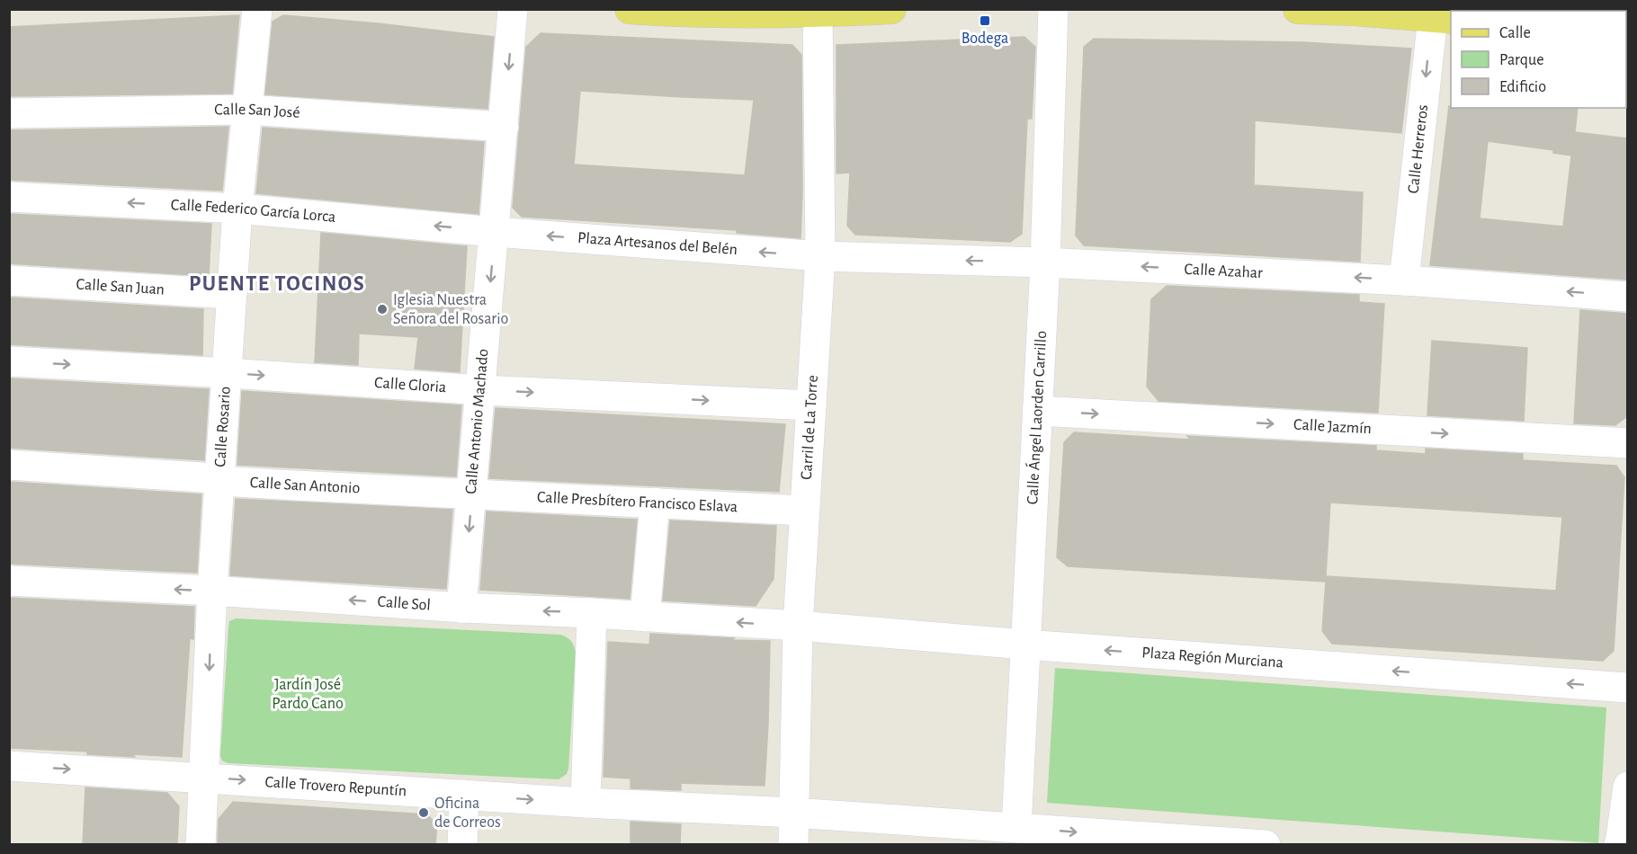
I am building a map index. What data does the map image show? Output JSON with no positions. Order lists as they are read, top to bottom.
{
  "streets": {
    "street": [
      "Calle San José",
      "Calle Herreros",
      "Calle Federico García Lorca",
      "Plaza Artesanos del Belén",
      "Calle Azahar",
      "Calle San Juan",
      "Calle Gloria",
      "Calle Ángel Laorden Carrillo",
      "Calle Antonio Machado",
      "Calle Rosario",
      "Calle Jazmín",
      "Carril de La Torre",
      "Calle San Antonio",
      "Calle Presbítero Francisco Eslava",
      "Calle Sol",
      "Plaza Región Murciana",
      "Calle Trovero Repuntín"
    ]
  },
  "crossings": [
    ["Calle San José", "Calle Antonio Machado"],
    ["Calle San José", "Calle Rosario"],
    ["Calle Herreros", "Calle Azahar"],
    ["Calle Federico García Lorca", "Plaza Artesanos del Belén"],
    ["Calle Federico García Lorca", "Calle Antonio Machado"],
    ["Calle Federico García Lorca", "Calle Rosario"],
    ["Plaza Artesanos del Belén", "Calle Azahar"],
    ["Plaza Artesanos del Belén", "Calle Antonio Machado"],
    ["Plaza Artesanos del Belén", "Carril de La Torre"],
    ["Calle Azahar", "Calle Ángel Laorden Carrillo"],
    ["Calle Azahar", "Carril de La Torre"],
    ["Calle San Juan", "Calle Rosario"],
    ["Calle Gloria", "Calle Antonio Machado"],
    ["Calle Gloria", "Calle Rosario"],
    ["Calle Gloria", "Carril de La Torre"],
    ["Calle Ángel Laorden Carrillo", "Calle Jazmín"],
    ["Calle Ángel Laorden Carrillo", "Plaza Región Murciana"],
    ["Calle Antonio Machado", "Calle San Antonio"],
    ["Calle Antonio Machado", "Calle Presbítero Francisco Eslava"],
    ["Calle Antonio Machado", "Calle Sol"],
    ["Calle Rosario", "Calle San Antonio"],
    ["Calle Rosario", "Calle Sol"],
    ["Calle Rosario", "Calle Trovero Repuntín"],
    ["Carril de La Torre", "Calle Presbítero Francisco Eslava"],
    ["Carril de La Torre", "Calle Sol"],
    ["Carril de La Torre", "Plaza Región Murciana"],
    ["Carril de La Torre", "Calle Trovero Repuntín"],
    ["Calle San Antonio", "Calle Presbítero Francisco Eslava"],
    ["Calle Sol", "Plaza Región Murciana"]
  ],
  "one_way": [
    "Calle Herreros",
    "Calle Federico García Lorca",
    "Plaza Artesanos del Belén",
    "Calle Azahar",
    "Calle Gloria",
    "Calle Antonio Machado",
    "Calle Jazmín",
    "Calle Sol",
    "Calle Trovero Repuntín"
  ],
  "districts": ["PUENTE TOCINOS"],
  "parks": ["Jardín José Pardo Cano"],
  "places": {
    "transit": ["Bodega"],
    "other": ["Iglesia Nuestra Señora del Rosario", "Oficina de Correos"]
  },
  "legend": ["Calle", "Parque", "Edificio"]
}
